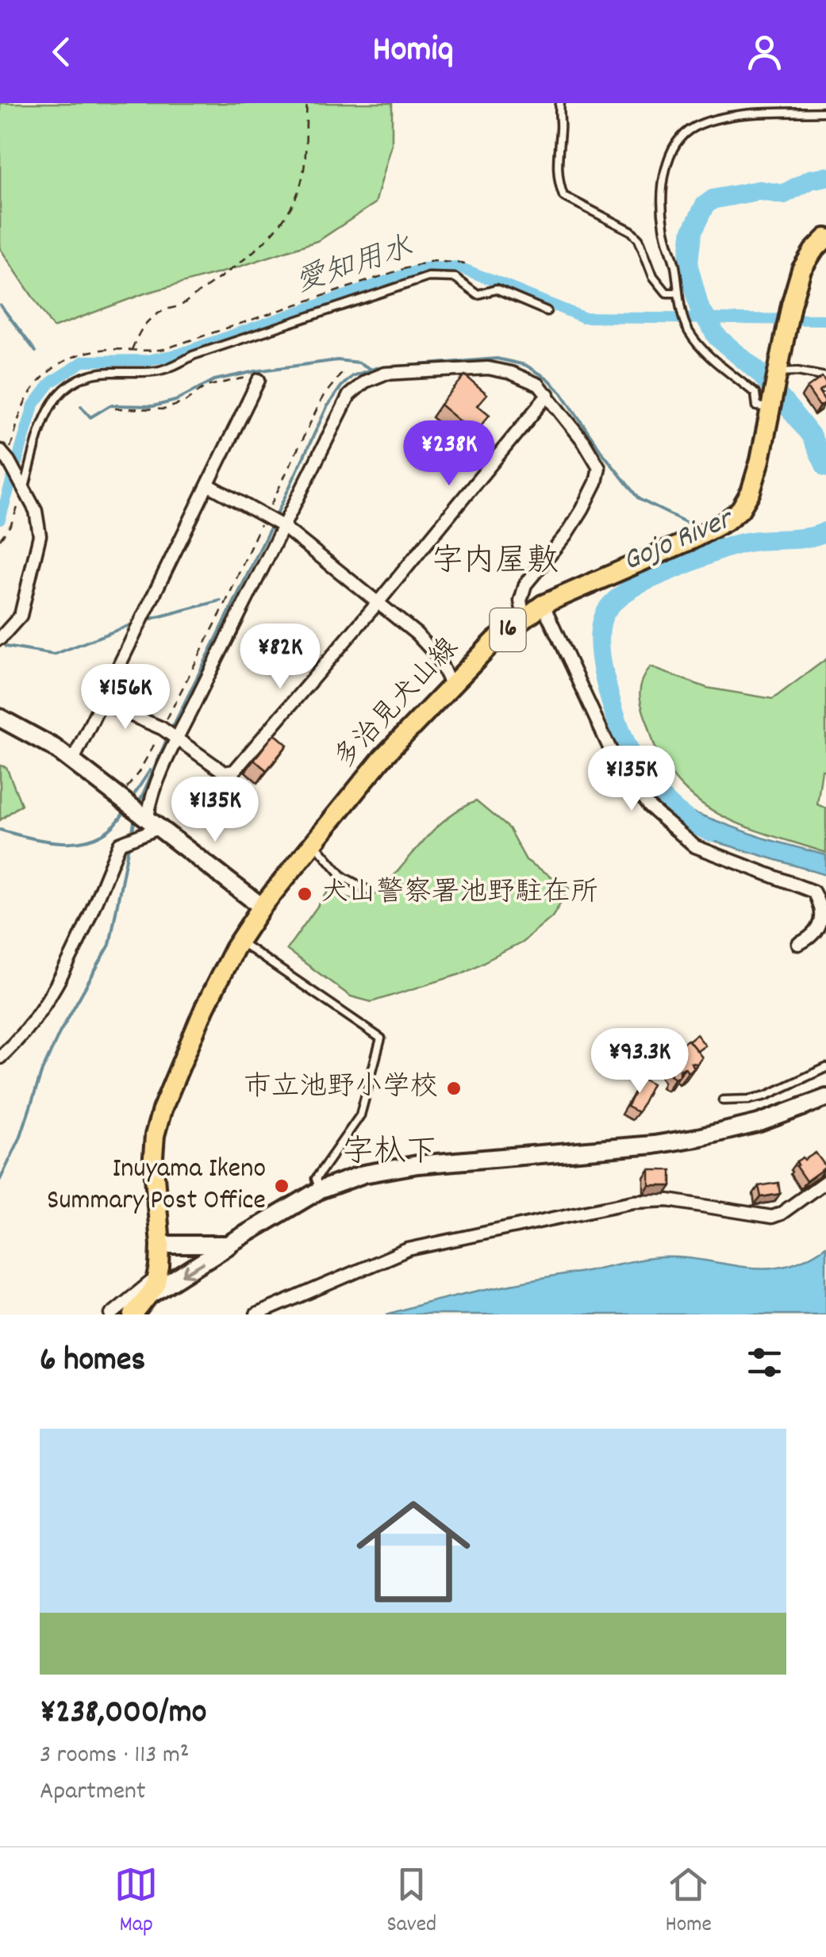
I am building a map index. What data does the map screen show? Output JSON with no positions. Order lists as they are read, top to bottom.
{
  "streets": {
    "main road": ["16", "多治見犬山線"]
  },
  "districts": ["字内屋敷", "字杁下"],
  "water": ["愛知用水", "Gojo River"],
  "places": ["犬山警察署池野駐在所", "市立池野小学校", "Inuyama Ikeno Summary Post Office"],
  "page": {
    "header": "Homiq",
    "price": [
      "¥238K",
      "¥82K",
      "¥156K",
      "¥135K",
      "¥135K",
      "¥93.3K"
    ],
    "heading": "6 homes",
    "list": [
      {
        "name": "¥238,000/mo",
        "note": "3 rooms · 113 m² · Apartment"
      }
    ],
    "tabs": ["Map", "Saved", "Home"]
  }
}
